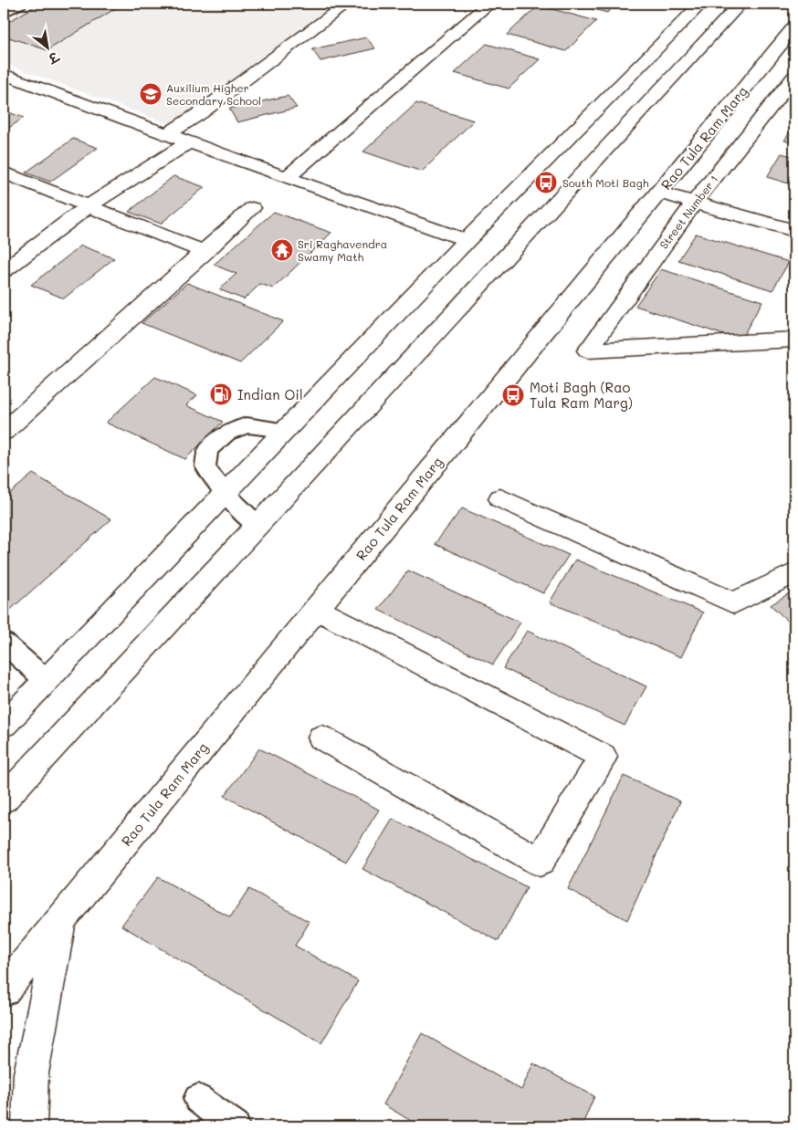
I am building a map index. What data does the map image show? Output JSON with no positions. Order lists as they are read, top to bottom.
{
  "streets": {
    "street": ["Rao Tula Ram Marg", "Street Number 1"]
  },
  "places": {
    "school or university": ["Auxilium Higher Secondary School"],
    "bus stop": ["South Moti Bagh", "Moti Bagh (Rao Tula Ram Marg)"],
    "temple": ["Sri Raghavendra Swamy Math"],
    "fuel station": ["Indian Oil"]
  },
  "north": "bottom right"
}
